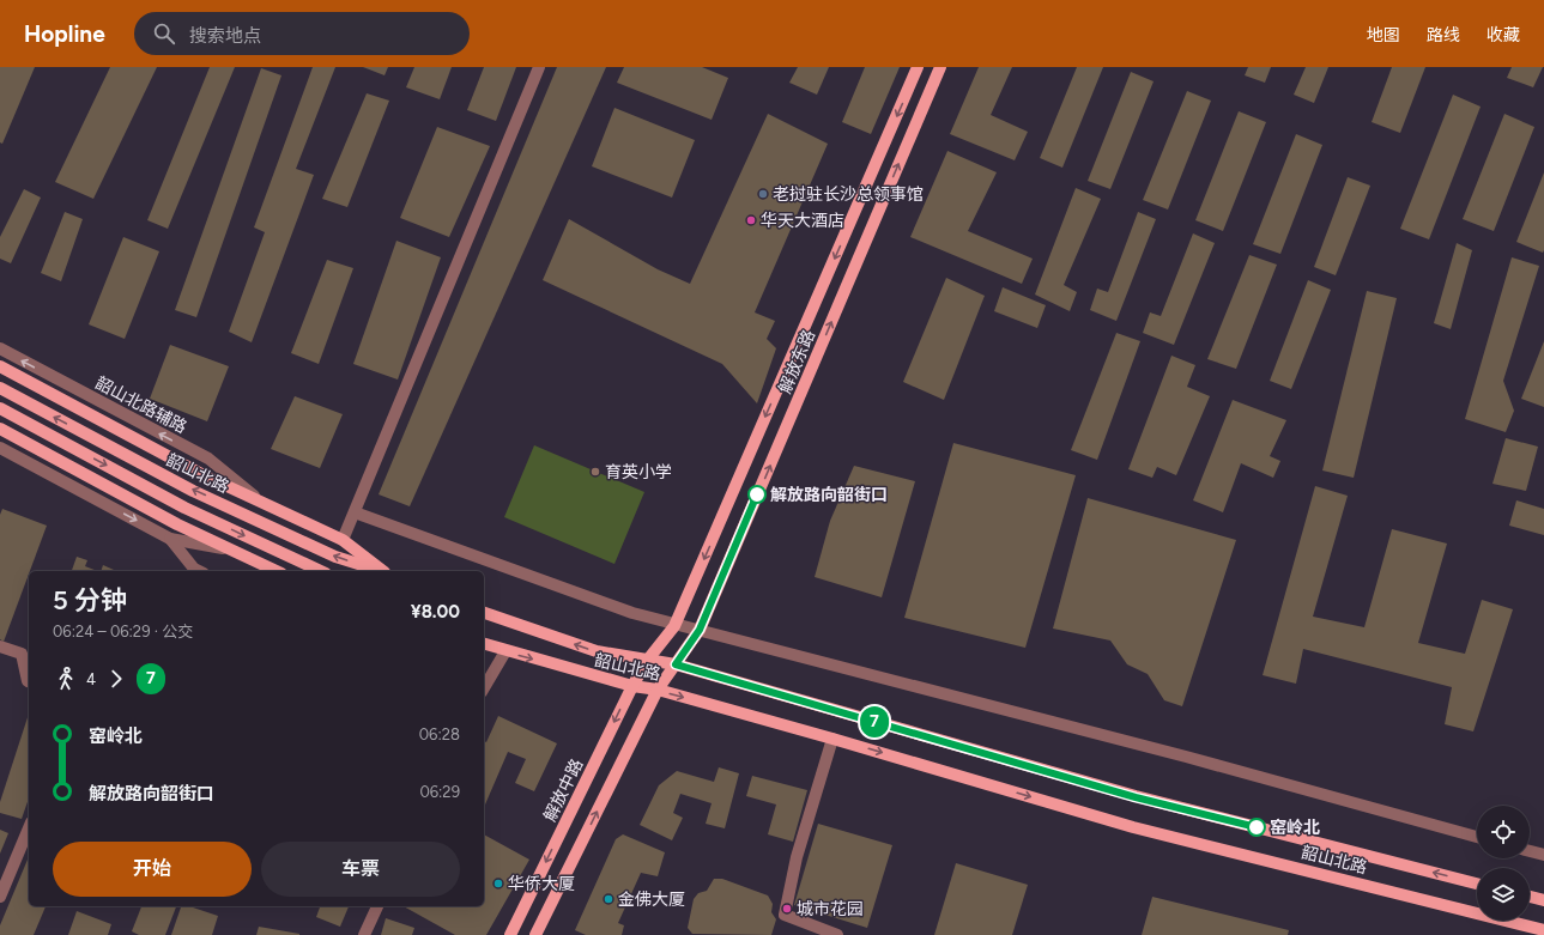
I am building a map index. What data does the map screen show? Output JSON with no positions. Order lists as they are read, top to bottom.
{
  "streets": {
    "main road": ["解放东路", "韶山北路", "解放中路"],
    "street": ["韶山北路辅路"]
  },
  "crossings": [
    ["解放东路", "韶山北路"],
    ["解放东路", "解放中路"],
    ["韶山北路", "解放中路"]
  ],
  "places": [
    "老挝驻长沙总领事馆",
    "华天大酒店",
    "育英小学",
    "解放路向韶街口",
    "窑岭北",
    "华侨大厦",
    "金佛大厦",
    "城市花园"
  ],
  "lines": ["bus line 7"],
  "page": {
    "header": "Hopline",
    "search": "搜索地点",
    "nav": ["地图", "路线", "收藏"],
    "on_map": "7",
    "heading": ["5 分钟", "06:24 – 06:29 · 公交", "¥8.00"],
    "legs": ["4", "7"],
    "list": [
      {
        "name": "窑岭北",
        "value": "06:28"
      },
      {
        "name": "解放路向韶街口",
        "value": "06:29"
      }
    ],
    "buttons": ["开始", "车票"]
  }
}
